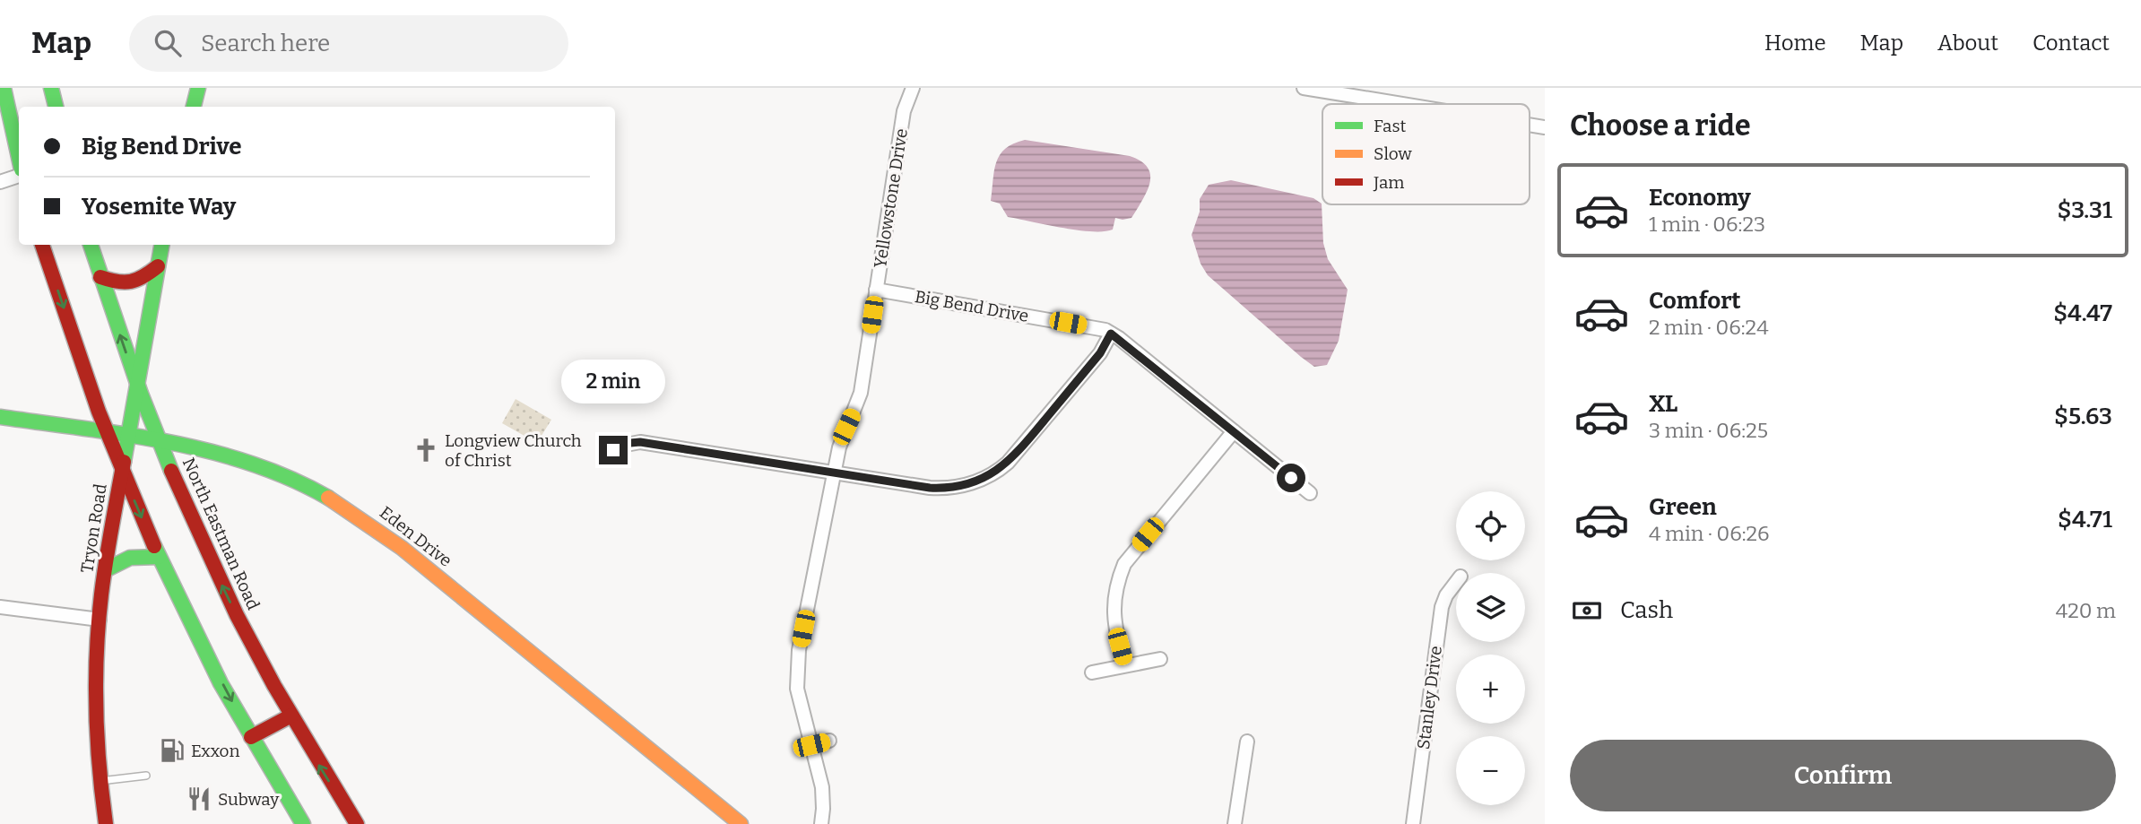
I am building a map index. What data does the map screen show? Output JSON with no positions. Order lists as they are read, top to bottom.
{
  "streets": {
    "main road": ["Tryon Road", "North Eastman Road", "Eden Drive"],
    "street": ["Yellowstone Drive", "Big Bend Drive", "Stanley Drive"]
  },
  "crossings": [
    ["Yellowstone Drive", "Big Bend Drive"],
    ["Tryon Road", "North Eastman Road"],
    ["Tryon Road", "Eden Drive"],
    ["North Eastman Road", "Eden Drive"]
  ],
  "places": {
    "church": ["Longview Church of Christ"],
    "fuel station": ["Exxon"],
    "restaurant": ["Subway"]
  },
  "legend": ["Fast", "Slow", "Jam"],
  "page": {
    "header": "Map",
    "search": "Search here",
    "nav": [
      "Home",
      "Map",
      "About",
      "Contact"
    ],
    "heading": "Choose a ride",
    "banner": ["Big Bend Drive", "Yosemite Way"],
    "list": [
      {
        "name": "Economy",
        "note": "1 min · 06:23",
        "value": "$3.31"
      },
      {
        "name": "Comfort",
        "note": "2 min · 06:24",
        "value": "$4.47"
      },
      {
        "name": "XL",
        "note": "3 min · 06:25",
        "value": "$5.63"
      },
      {
        "name": "Green",
        "note": "4 min · 06:26",
        "value": "$4.71"
      }
    ],
    "bubble": "2 min",
    "map_buttons": ["+", "−"],
    "pay": ["Cash", "420 m"],
    "buttons": "Confirm"
  }
}
